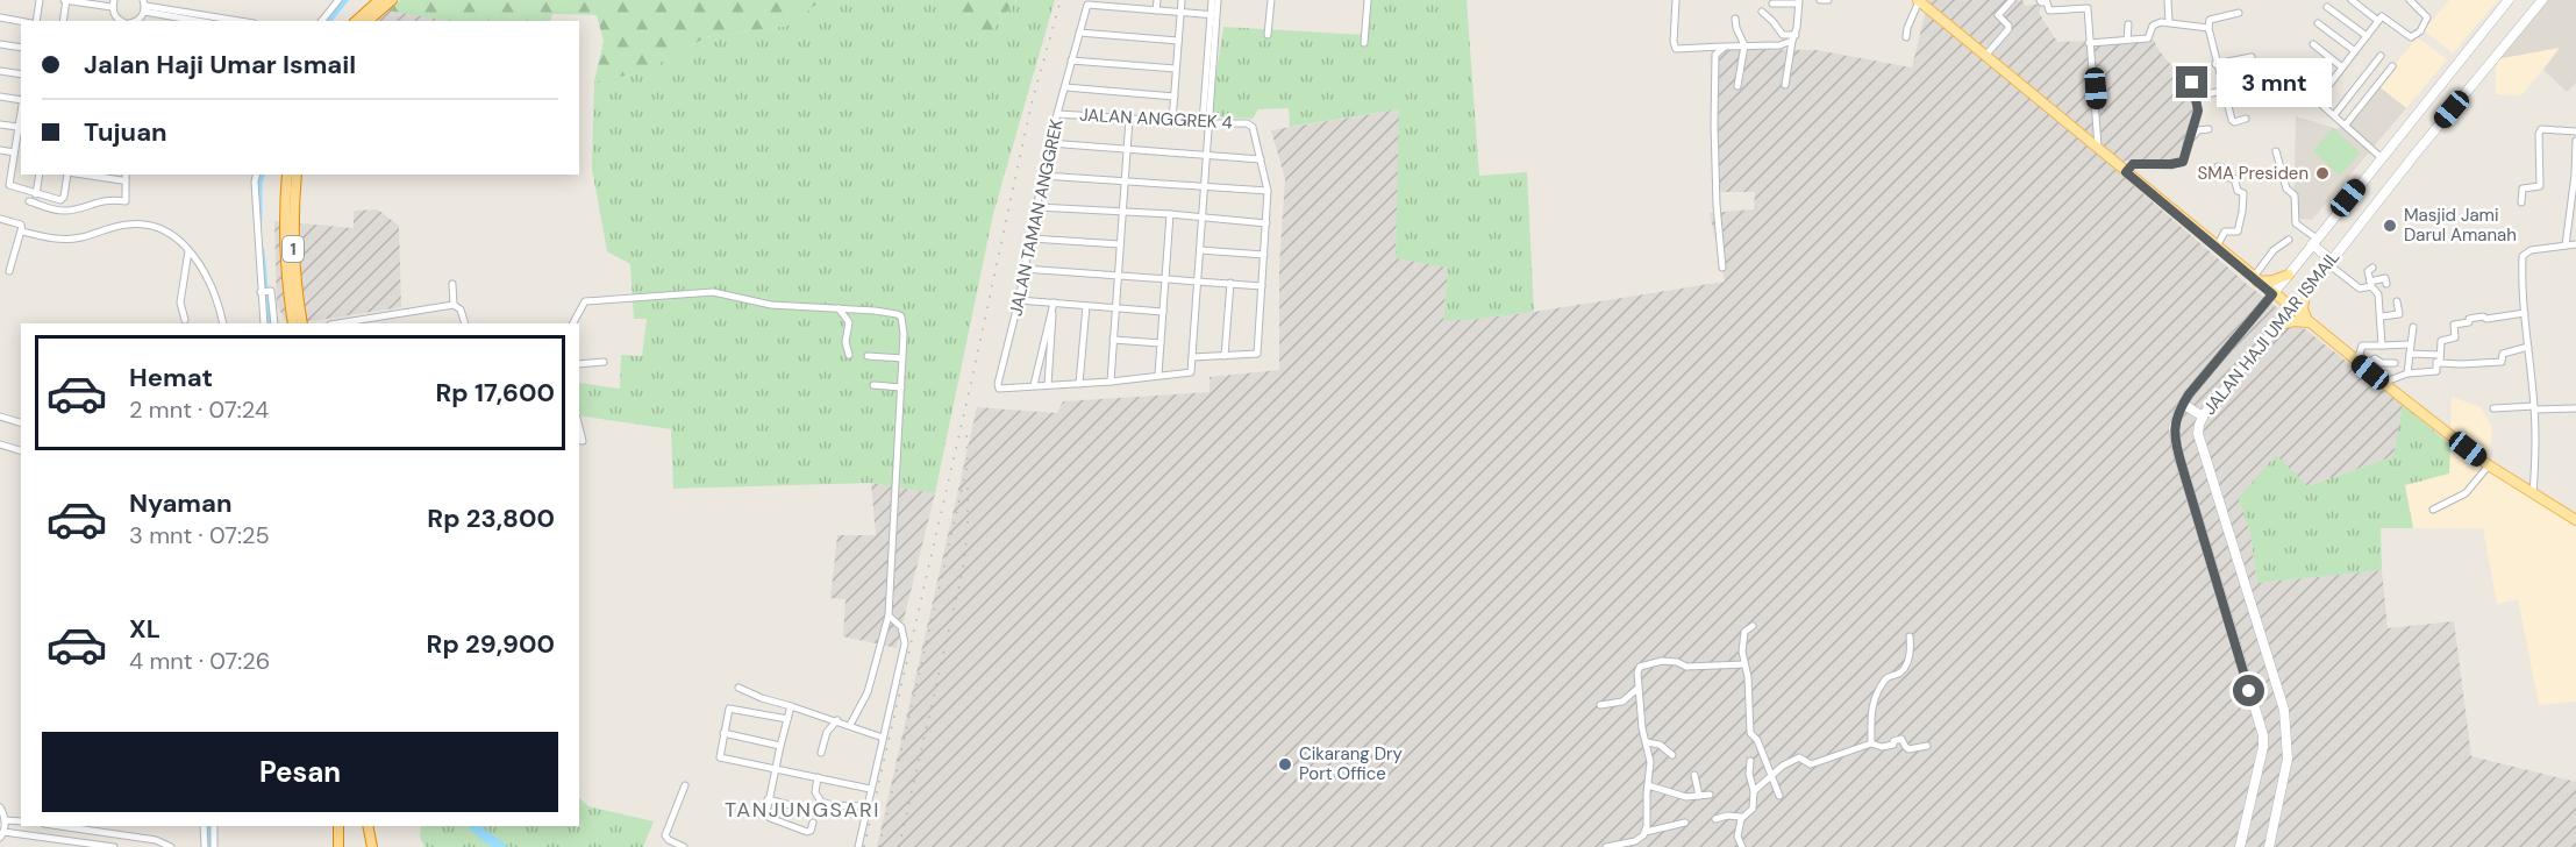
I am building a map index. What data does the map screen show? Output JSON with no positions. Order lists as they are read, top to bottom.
{
  "streets": {
    "highway": ["1"],
    "main road": ["JALAN HAJI UMAR ISMAIL"],
    "street": ["JALAN ANGGREK 4", "JALAN TAMAN ANGGREK"]
  },
  "crossings": [
    ["JALAN ANGGREK 4", "JALAN TAMAN ANGGREK"]
  ],
  "districts": ["TANJUNGSARI"],
  "places": ["SMA Presiden", "Masjid Jami Darul Amanah", "Cikarang Dry Port Office"],
  "page": {
    "banner": ["Jalan Haji Umar Ismail", "Tujuan"],
    "bubble": "3 mnt",
    "list": [
      {
        "name": "Hemat",
        "note": "2 mnt · 07:24",
        "value": "Rp 17,600"
      },
      {
        "name": "Nyaman",
        "note": "3 mnt · 07:25",
        "value": "Rp 23,800"
      },
      {
        "name": "XL",
        "note": "4 mnt · 07:26",
        "value": "Rp 29,900"
      }
    ],
    "buttons": "Pesan"
  }
}
